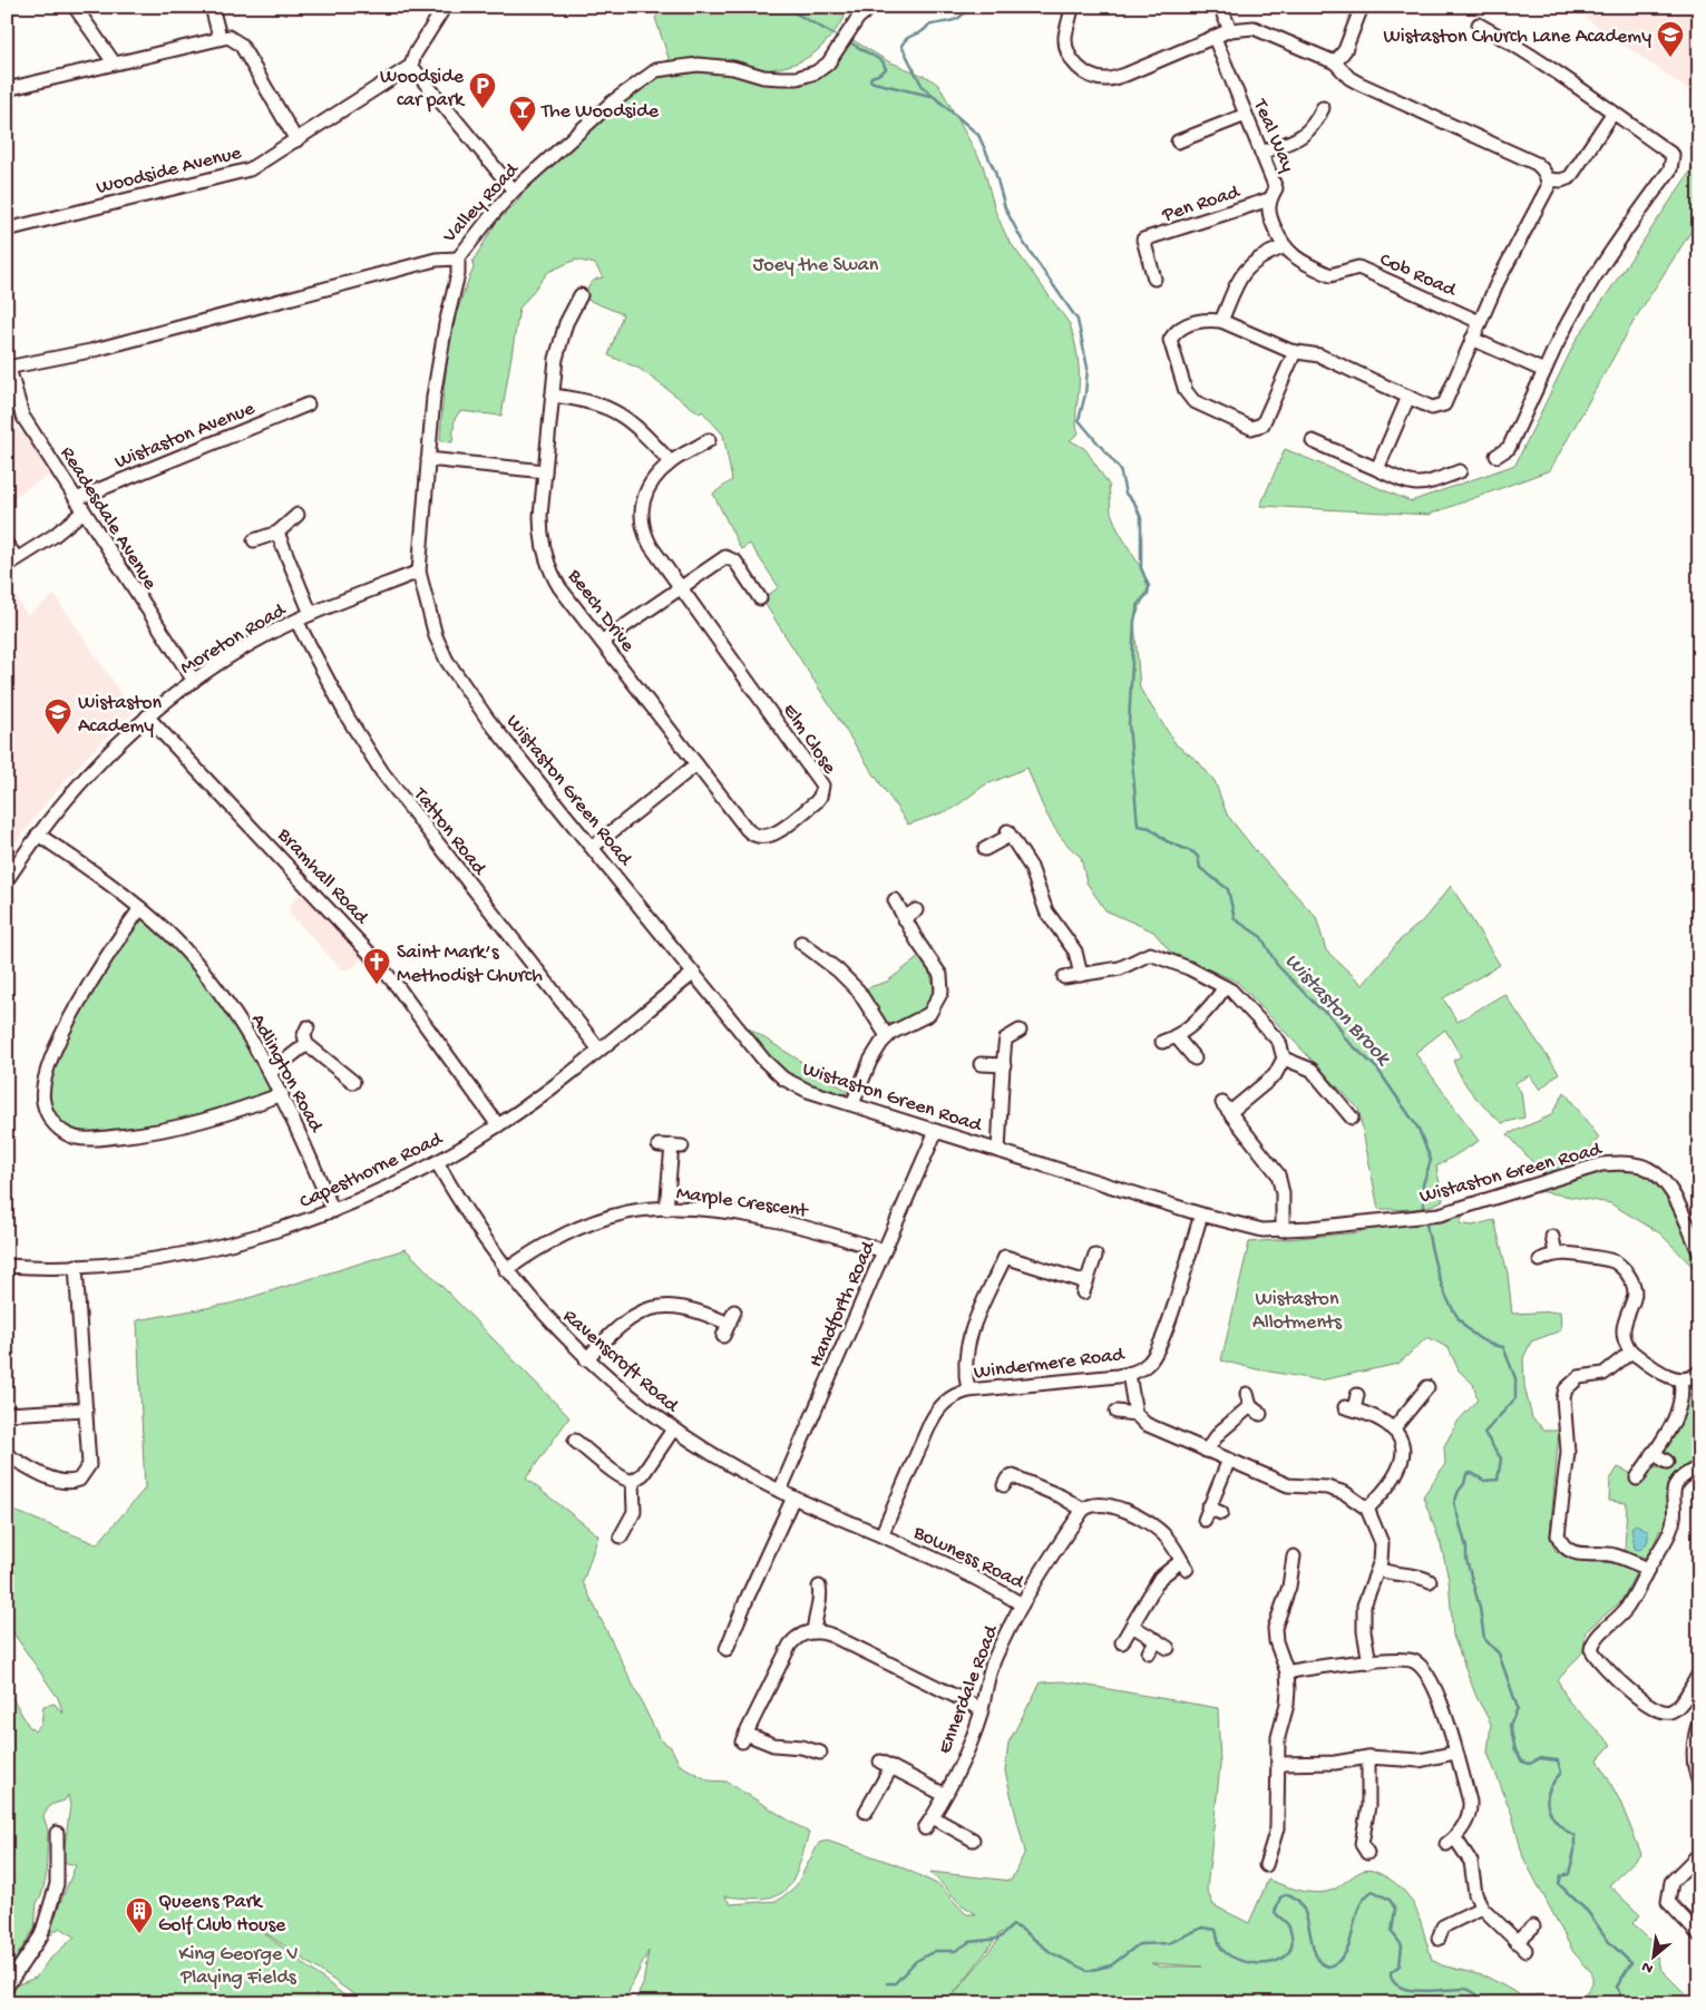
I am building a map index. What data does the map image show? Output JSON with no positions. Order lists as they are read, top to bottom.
{
  "streets": {
    "street": [
      "Teal Way",
      "Woodside Avenue",
      "Valley Road",
      "Pen Road",
      "Cob Road",
      "Wistaston Avenue",
      "Readesdale Avenue",
      "Beech Drive",
      "Moreton Road",
      "Elm Close",
      "Wistaston Green Road",
      "Tatton Road",
      "Bramhall Road",
      "Adlington Road",
      "Capesthorne Road",
      "Marple Crescent",
      "Handforth Road",
      "Ravenscroft Road",
      "Windermere Road",
      "Bowness Road",
      "Ennerdale Road"
    ]
  },
  "crossings": [
    ["Teal Way", "Pen Road"],
    ["Teal Way", "Cob Road"],
    ["Valley Road", "Readesdale Avenue"],
    ["Valley Road", "Wistaston Green Road"],
    ["Wistaston Avenue", "Readesdale Avenue"],
    ["Readesdale Avenue", "Moreton Road"],
    ["Beech Drive", "Elm Close"],
    ["Moreton Road", "Wistaston Green Road"],
    ["Moreton Road", "Tatton Road"],
    ["Moreton Road", "Bramhall Road"],
    ["Moreton Road", "Adlington Road"],
    ["Wistaston Green Road", "Capesthorne Road"],
    ["Wistaston Green Road", "Handforth Road"],
    ["Wistaston Green Road", "Windermere Road"],
    ["Tatton Road", "Capesthorne Road"],
    ["Bramhall Road", "Capesthorne Road"],
    ["Adlington Road", "Capesthorne Road"],
    ["Capesthorne Road", "Ravenscroft Road"],
    ["Marple Crescent", "Handforth Road"],
    ["Marple Crescent", "Ravenscroft Road"],
    ["Handforth Road", "Ravenscroft Road"],
    ["Handforth Road", "Bowness Road"],
    ["Ravenscroft Road", "Bowness Road"],
    ["Windermere Road", "Bowness Road"],
    ["Bowness Road", "Ennerdale Road"]
  ],
  "water": ["Wistaston Brook"],
  "parks": ["Joey the Swan", "Wistaston Allotments", "King George V Playing Fields"],
  "places": {
    "school or university": ["Wistaston Church Lane Academy", "Wistaston Academy"],
    "parking": ["Woodside car park"],
    "bar": ["The Woodside"],
    "church": ["Saint Mark’s Methodist Church"],
    "building": ["Queens Park Golf Club House"]
  },
  "north": "bottom left"
}
